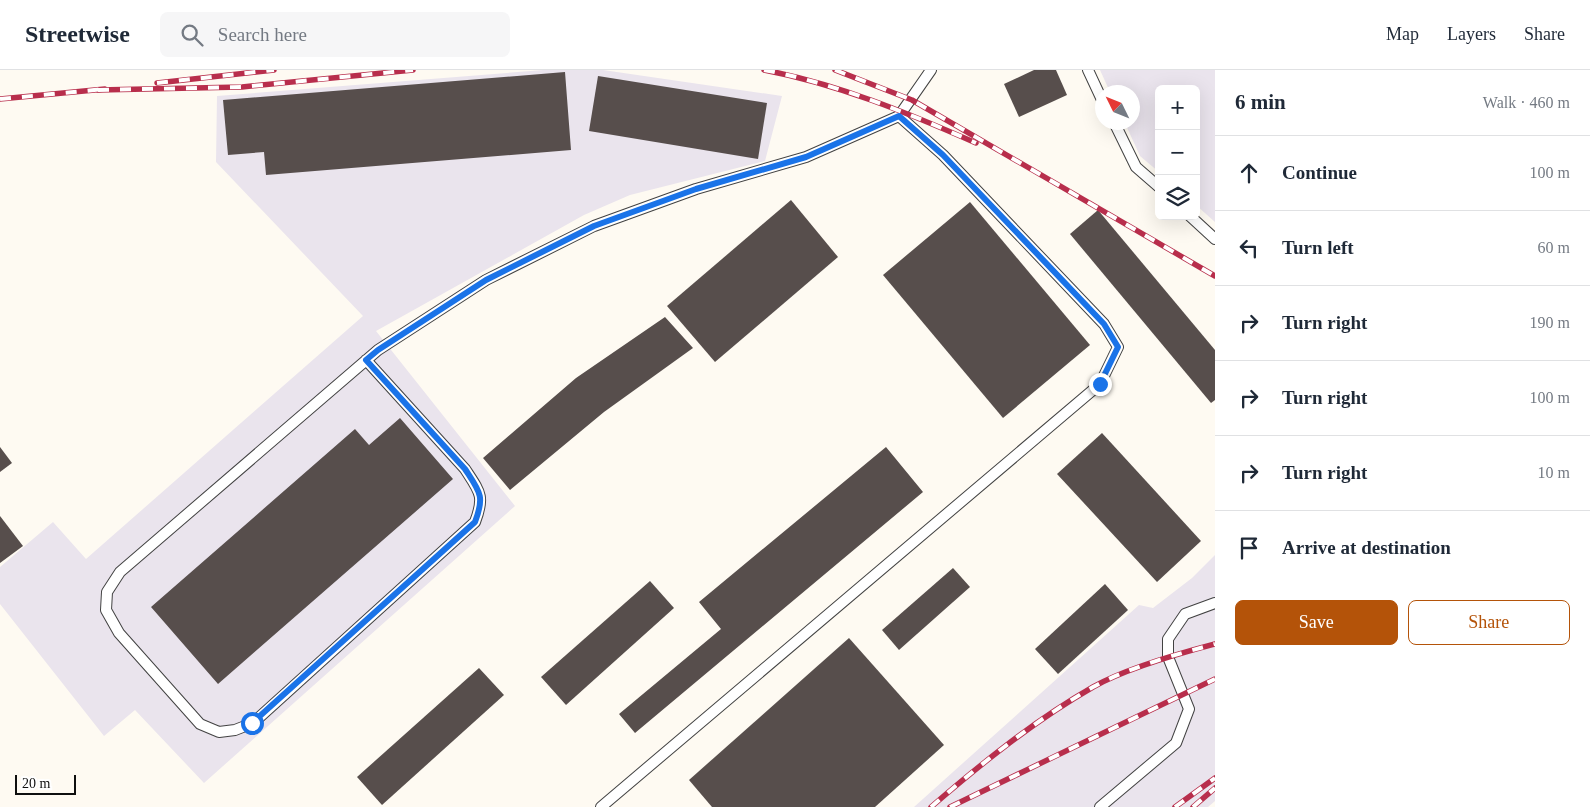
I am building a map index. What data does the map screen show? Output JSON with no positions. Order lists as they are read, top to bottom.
{
  "scale_bar": "20 m",
  "north": "top left",
  "page": {
    "header": "Streetwise",
    "search": "Search here",
    "nav": ["Map", "Layers", "Share"],
    "heading": ["6 min", "Walk · 460 m"],
    "map_buttons": ["+", "−"],
    "list": [
      ["Continue", "100 m"],
      ["Turn left", "60 m"],
      ["Turn right", "190 m"],
      ["Turn right", "100 m"],
      ["Turn right", "10 m"],
      "Arrive at destination"
    ],
    "buttons": ["Save", "Share"],
    "scale": "20 m"
  }
}
